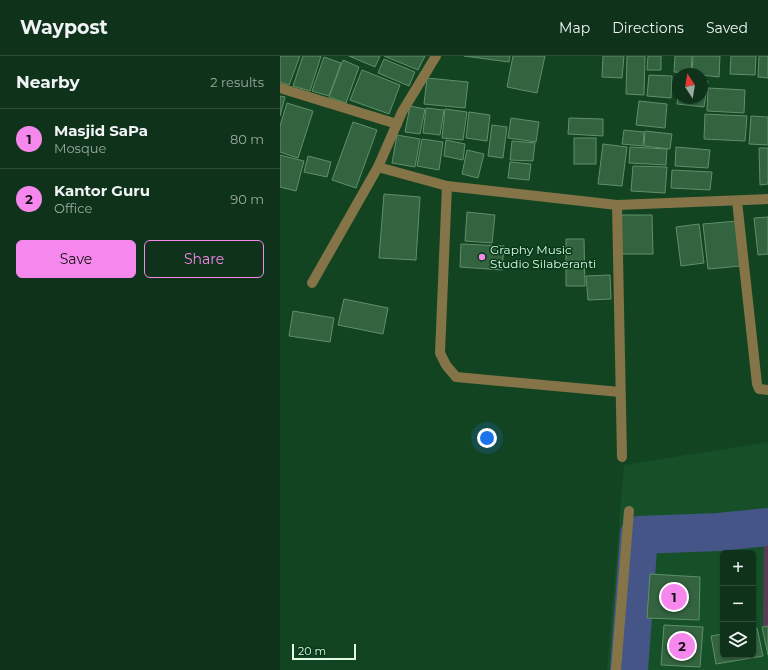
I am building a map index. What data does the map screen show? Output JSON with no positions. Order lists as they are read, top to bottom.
{
  "places": ["Graphy Music Studio Silaberanti"],
  "scale_bar": "20 m",
  "north": "top",
  "page": {
    "header": "Waypost",
    "nav": ["Map", "Directions", "Saved"],
    "heading": ["Nearby", "2 results"],
    "list": [
      {
        "mark": "1",
        "name": "Masjid SaPa",
        "note": "Mosque",
        "value": "80 m"
      },
      {
        "mark": "2",
        "name": "Kantor Guru",
        "note": "Office",
        "value": "90 m"
      }
    ],
    "buttons": ["Save", "Share"],
    "map_buttons": ["+", "−"],
    "pins": ["1", "2"],
    "scale": "20 m"
  }
}
